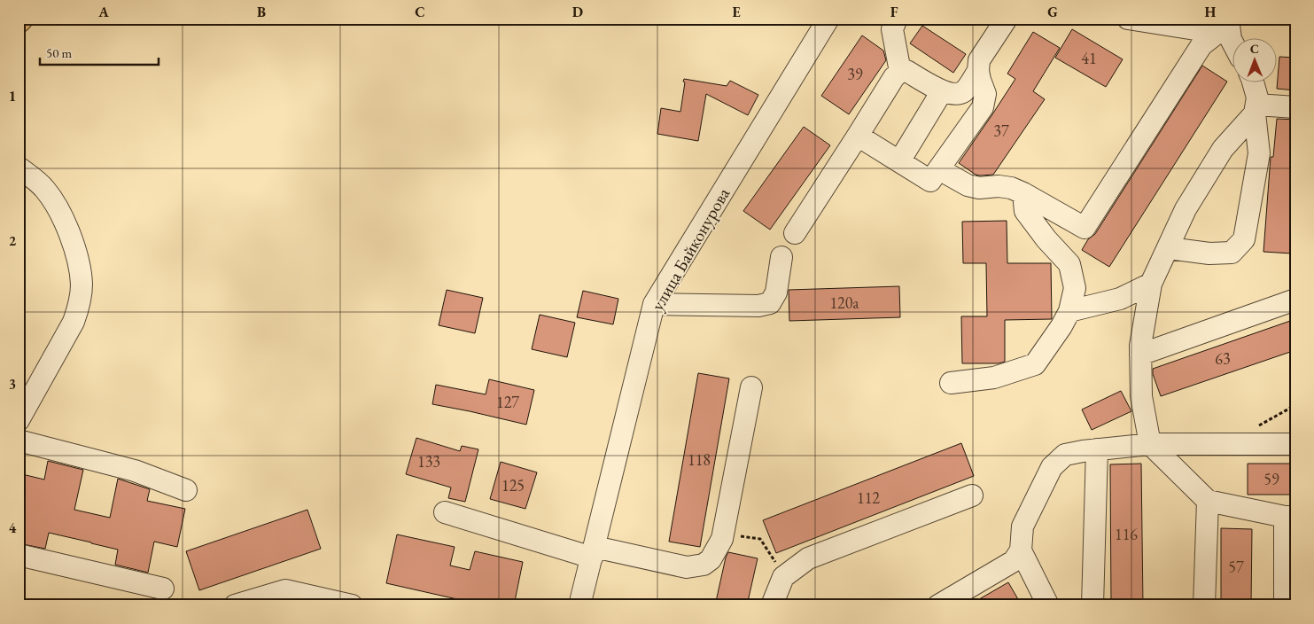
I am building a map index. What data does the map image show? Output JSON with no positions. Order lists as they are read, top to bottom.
{
  "streets": {
    "street": ["улица Байконурова"]
  },
  "house_numbers": [
    "41",
    "39",
    "37",
    "120а",
    "63",
    "127",
    "118",
    "133",
    "59",
    "125",
    "112",
    "116",
    "57"
  ],
  "scale_bar": "50 m",
  "north": "top",
  "grid": {
    "columns": [
      "A",
      "B",
      "C",
      "D",
      "E",
      "F",
      "G",
      "H"
    ],
    "rows": [
      "1",
      "2",
      "3",
      "4"
    ]
  }
}
